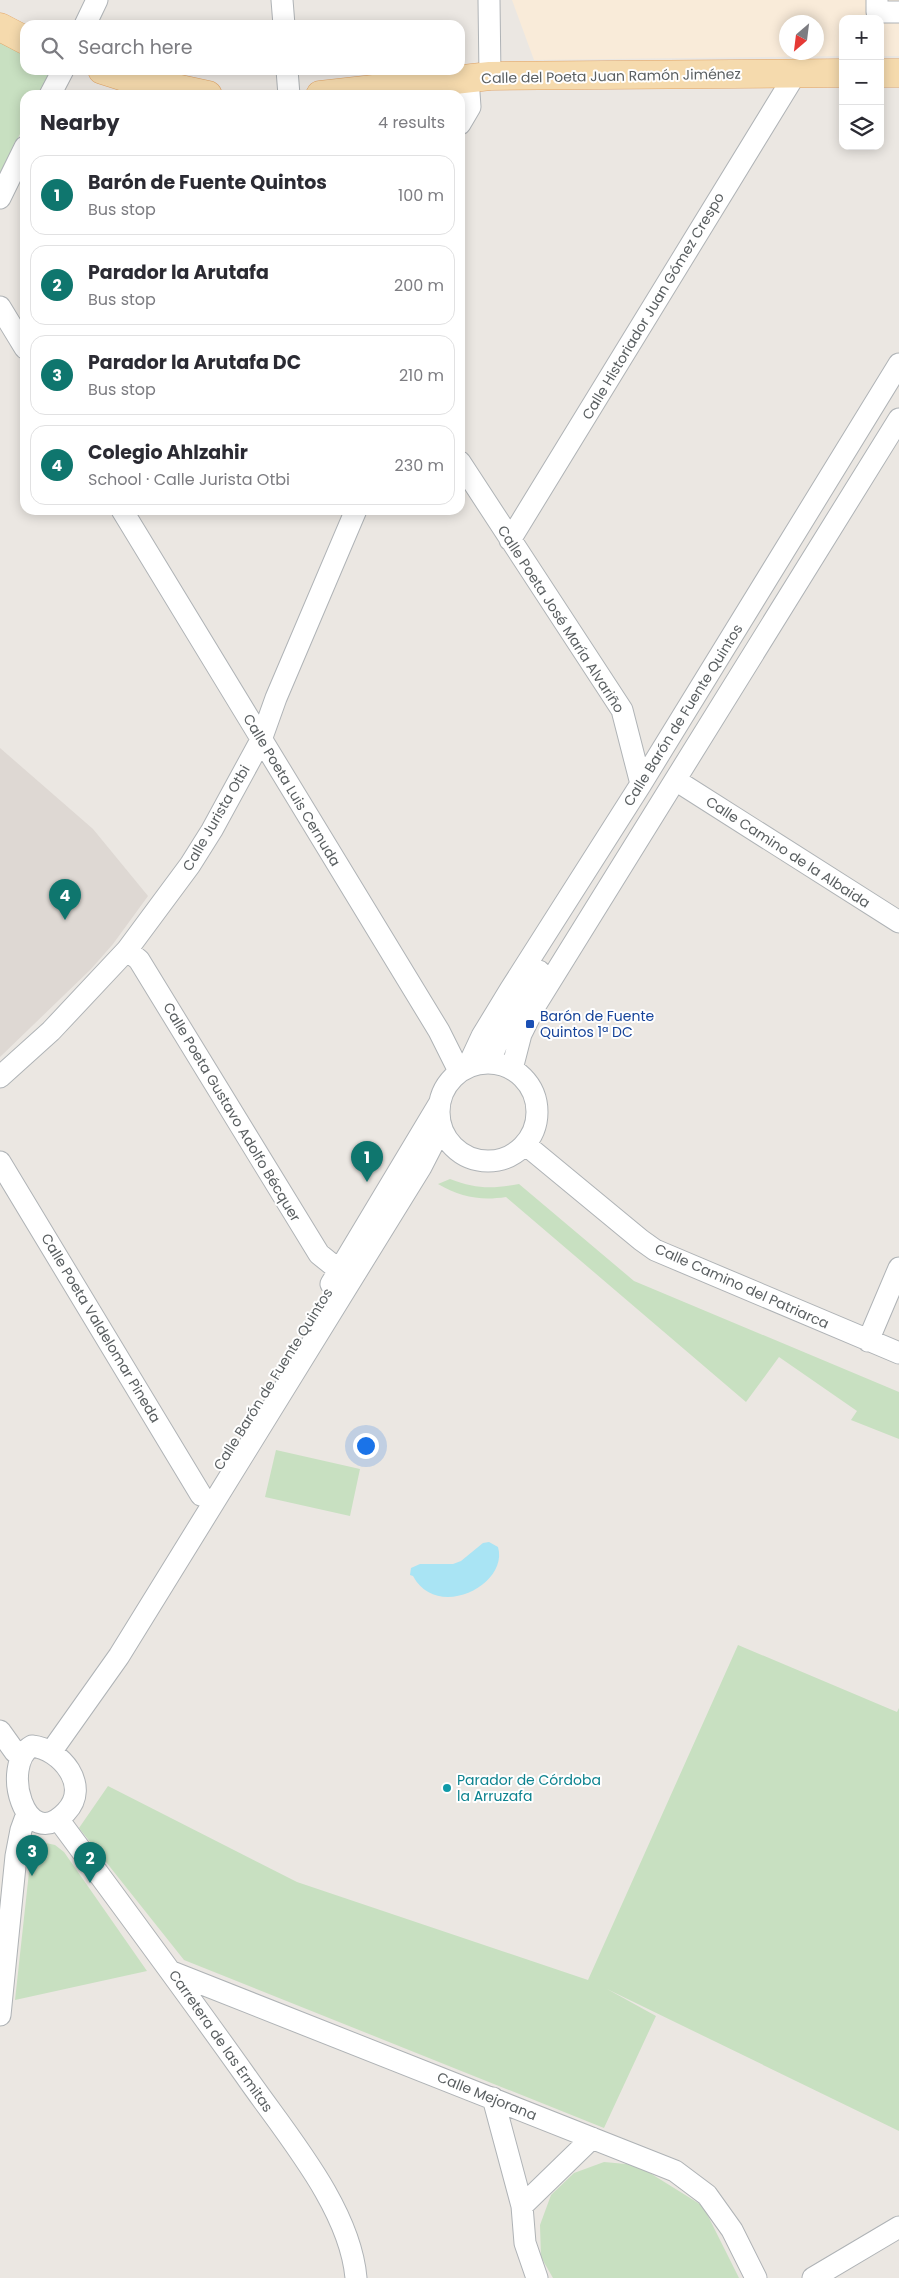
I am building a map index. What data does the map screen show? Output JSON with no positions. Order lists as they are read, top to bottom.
{
  "streets": {
    "main road": ["Calle del Poeta Juan Ramón Jiménez"],
    "street": [
      "Calle Historiador Juan Gómez Crespo",
      "Calle Poeta José María Alvariño",
      "Calle Barón de Fuente Quintos",
      "Calle Poeta Luis Cernuda",
      "Calle Jurista Otbi",
      "Calle Camino de la Albaida",
      "Calle Poeta Gustavo Adolfo Bécquer",
      "Calle Camino del Patriarca",
      "Calle Poeta Valdelomar Pineda",
      "Carretera de las Ermitas",
      "Calle Mejorana"
    ]
  },
  "crossings": [
    ["Calle del Poeta Juan Ramón Jiménez", "Calle Historiador Juan Gómez Crespo"],
    ["Calle Historiador Juan Gómez Crespo", "Calle Poeta José María Alvariño"],
    ["Calle Poeta José María Alvariño", "Calle Barón de Fuente Quintos"],
    ["Calle Barón de Fuente Quintos", "Calle Poeta Luis Cernuda"],
    ["Calle Barón de Fuente Quintos", "Calle Camino de la Albaida"],
    ["Calle Barón de Fuente Quintos", "Calle Poeta Gustavo Adolfo Bécquer"],
    ["Calle Barón de Fuente Quintos", "Calle Camino del Patriarca"],
    ["Calle Barón de Fuente Quintos", "Calle Poeta Valdelomar Pineda"],
    ["Calle Barón de Fuente Quintos", "Carretera de las Ermitas"],
    ["Calle Poeta Luis Cernuda", "Calle Jurista Otbi"],
    ["Calle Poeta Luis Cernuda", "Calle Camino del Patriarca"],
    ["Calle Jurista Otbi", "Calle Poeta Gustavo Adolfo Bécquer"],
    ["Carretera de las Ermitas", "Calle Mejorana"]
  ],
  "places": {
    "transit": ["Barón de Fuente Quintos 1ª DC"],
    "other": ["Parador de Córdoba la Arruzafa"]
  },
  "north": "bottom left",
  "page": {
    "map_buttons": ["+", "−"],
    "search": "Search here",
    "heading": ["Nearby", "4 results"],
    "list": [
      {
        "mark": "1",
        "name": "Barón de Fuente Quintos",
        "note": "Bus stop",
        "value": "100 m"
      },
      {
        "mark": "2",
        "name": "Parador la Arutafa",
        "note": "Bus stop",
        "value": "200 m"
      },
      {
        "mark": "3",
        "name": "Parador la Arutafa DC",
        "note": "Bus stop",
        "value": "210 m"
      },
      {
        "mark": "4",
        "name": "Colegio Ahlzahir",
        "note": "School · Calle Jurista Otbi",
        "value": "230 m"
      }
    ],
    "pins": [
      "4",
      "1",
      "3",
      "2"
    ]
  }
}
